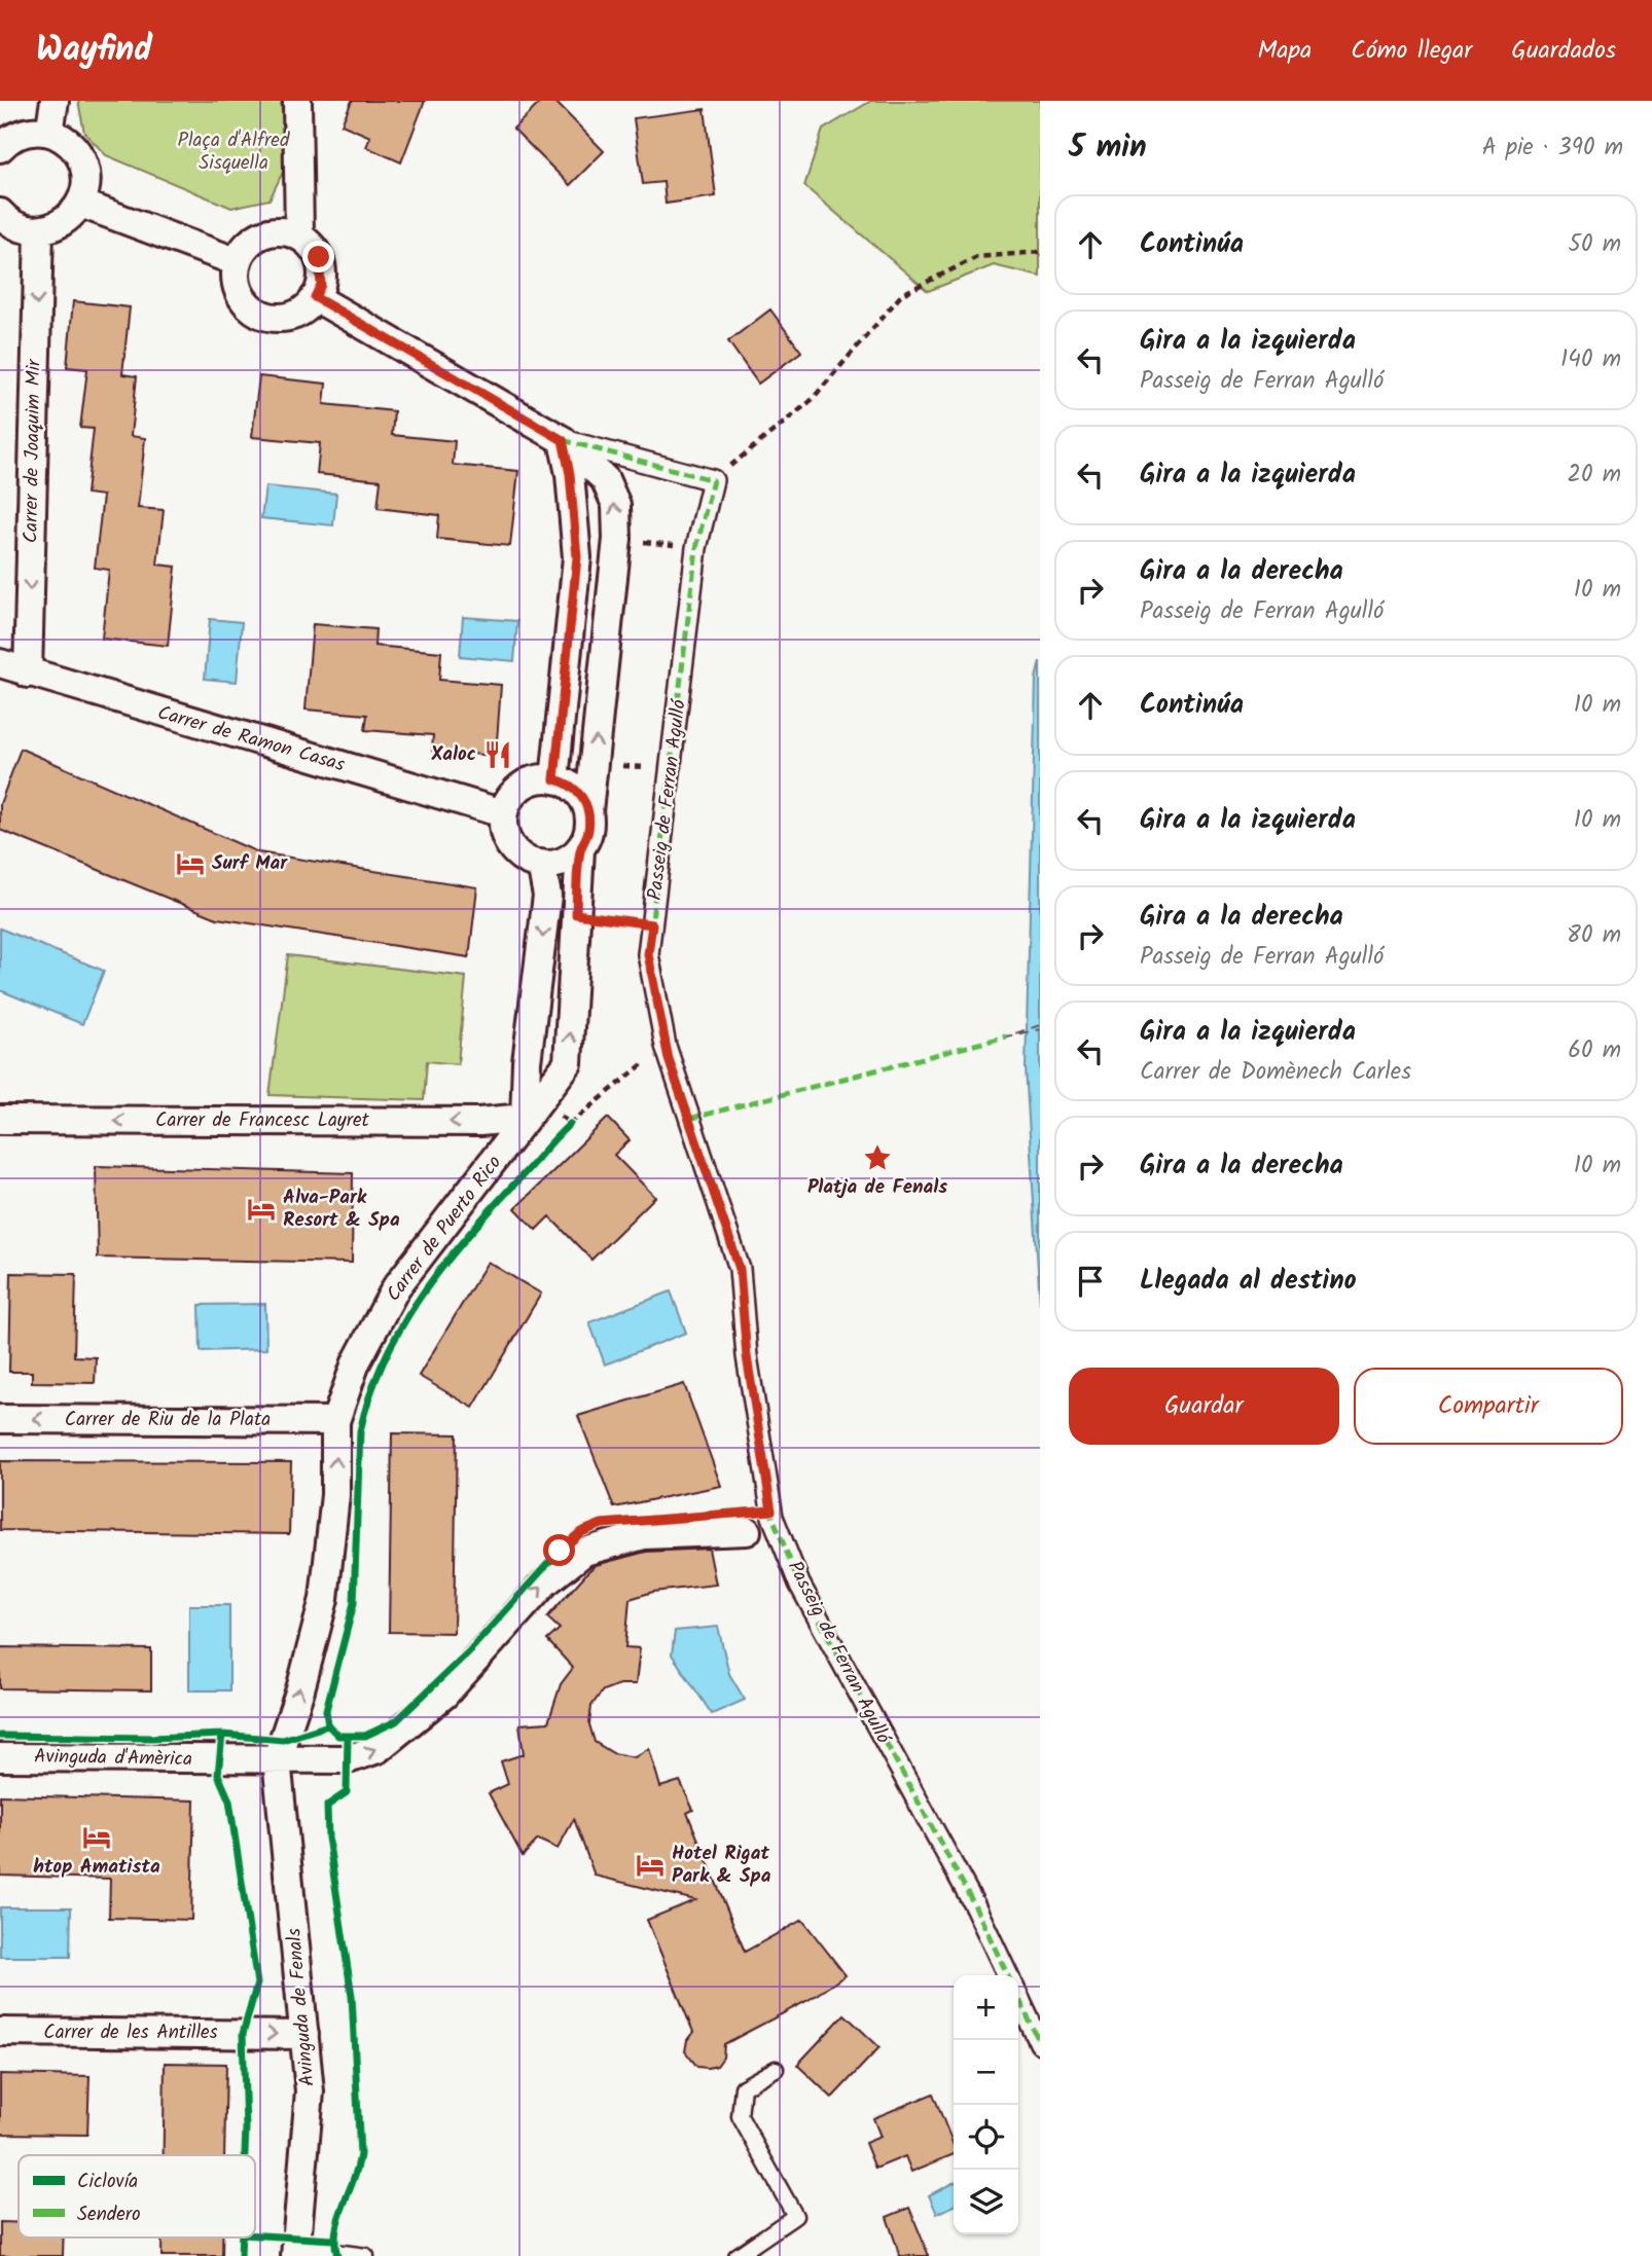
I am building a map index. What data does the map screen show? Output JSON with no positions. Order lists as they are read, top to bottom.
{
  "streets": {
    "street": [
      "Carrer de Joaquim Mir",
      "Carrer de Ramon Casas",
      "Passeig de Ferran Agulló",
      "Carrer de Francesc Layret",
      "Carrer de Puerto Rico",
      "Carrer de Riu de la Plata",
      "Avinguda d'Amèrica",
      "Avinguda de Fenals",
      "Carrer de les Antilles"
    ]
  },
  "crossings": [
    ["Carrer de Joaquim Mir", "Carrer de Ramon Casas"],
    ["Carrer de Francesc Layret", "Carrer de Puerto Rico"],
    ["Carrer de Puerto Rico", "Carrer de Riu de la Plata"],
    ["Carrer de Puerto Rico", "Avinguda d'Amèrica"],
    ["Carrer de Puerto Rico", "Avinguda de Fenals"],
    ["Avinguda d'Amèrica", "Avinguda de Fenals"],
    ["Avinguda de Fenals", "Carrer de les Antilles"]
  ],
  "one_way": [
    "Carrer de Joaquim Mir",
    "Carrer de Francesc Layret",
    "Carrer de Puerto Rico",
    "Carrer de Riu de la Plata",
    "Avinguda d'Amèrica",
    "Carrer de les Antilles"
  ],
  "parks": ["Plaça d'Alfred Sisquella"],
  "places": {
    "restaurant": ["Xaloc"],
    "hotel": [
      "Surf Mar",
      "Alva-Park Resort & Spa",
      "htop Amatista",
      "Hotel Rigat Park & Spa"
    ],
    "place": ["Platja de Fenals"]
  },
  "legend": ["Ciclovía", "Sendero"],
  "page": {
    "header": "Wayfind",
    "nav": ["Mapa", "Cómo llegar", "Guardados"],
    "heading": ["5 min", "A pie · 390 m"],
    "list": [
      ["Continúa", "50 m"],
      ["Gira a la izquierda", "Passeig de Ferran Agulló", "140 m"],
      ["Gira a la izquierda", "20 m"],
      ["Gira a la derecha", "Passeig de Ferran Agulló", "10 m"],
      ["Continúa", "10 m"],
      ["Gira a la izquierda", "10 m"],
      ["Gira a la derecha", "Passeig de Ferran Agulló", "80 m"],
      ["Gira a la izquierda", "Carrer de Domènech Carles", "60 m"],
      ["Gira a la derecha", "10 m"],
      "Llegada al destino"
    ],
    "buttons": ["Guardar", "Compartir"],
    "map_buttons": ["+", "−"]
  }
}
